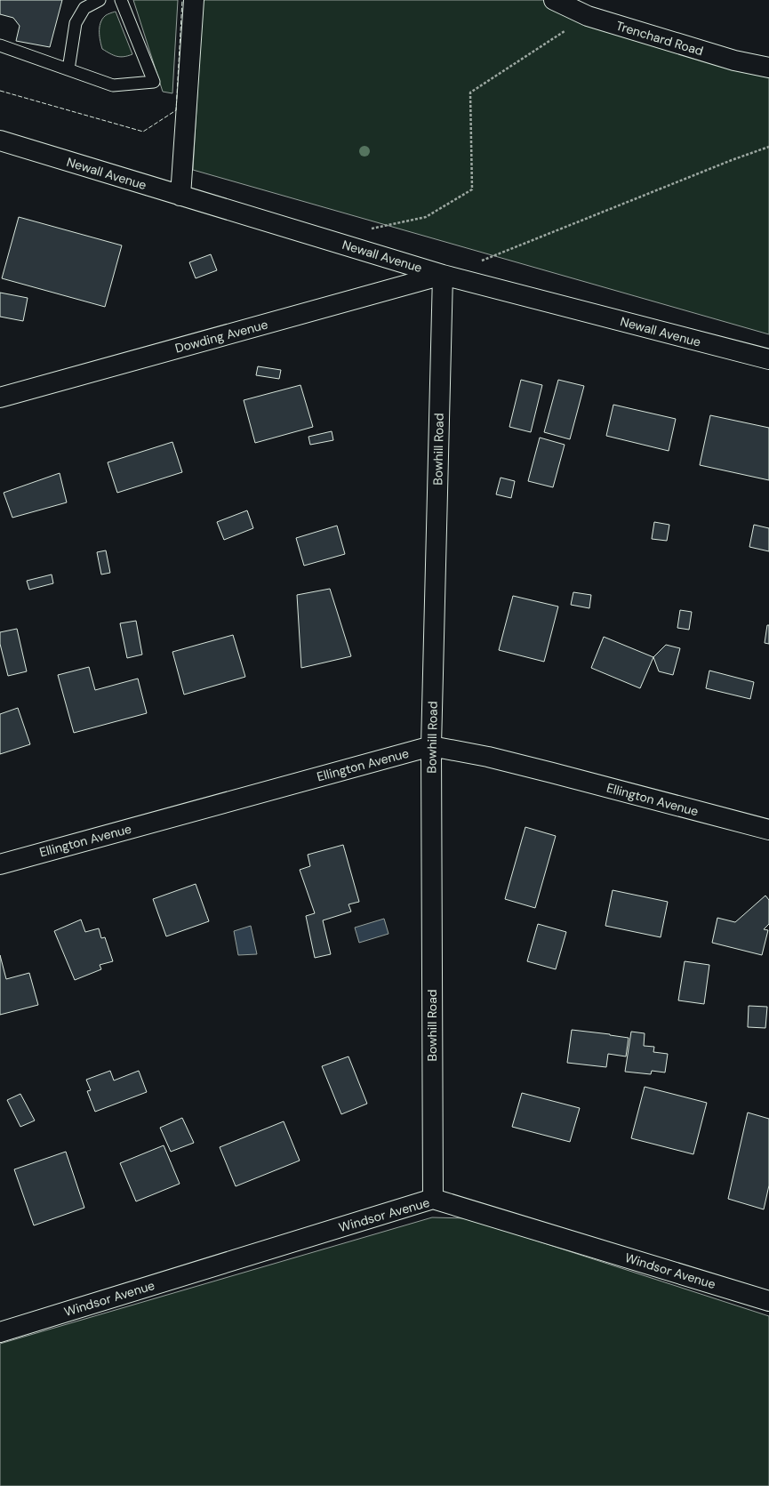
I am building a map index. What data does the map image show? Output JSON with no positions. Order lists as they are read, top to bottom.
{
  "streets": {
    "street": [
      "Trenchard Road",
      "Newall Avenue",
      "Dowding Avenue",
      "Bowhill Road",
      "Ellington Avenue",
      "Windsor Avenue"
    ]
  },
  "crossings": [
    ["Newall Avenue", "Dowding Avenue"],
    ["Newall Avenue", "Bowhill Road"],
    ["Dowding Avenue", "Bowhill Road"],
    ["Bowhill Road", "Ellington Avenue"],
    ["Bowhill Road", "Windsor Avenue"]
  ]
}
